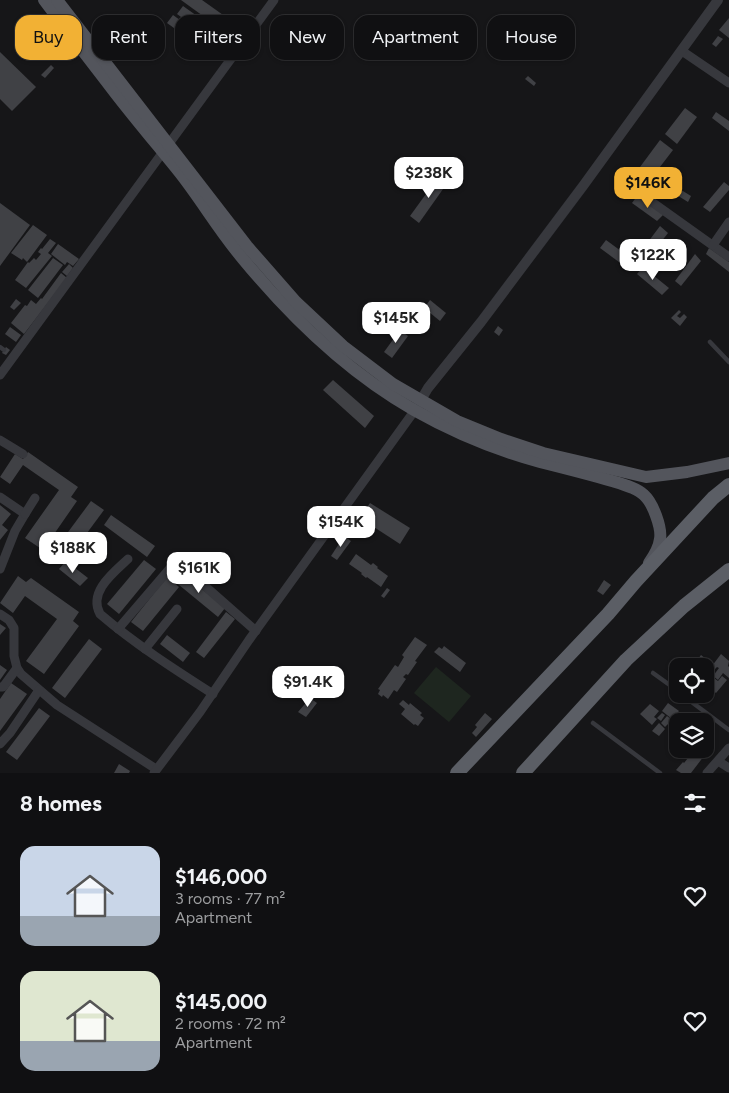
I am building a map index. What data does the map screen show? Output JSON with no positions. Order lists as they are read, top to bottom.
{
  "page": {
    "chip": [
      "Buy",
      "Rent",
      "Filters",
      "New",
      "Apartment",
      "House"
    ],
    "price": [
      "$238K",
      "$146K",
      "$122K",
      "$145K",
      "$154K",
      "$188K",
      "$161K",
      "$91.4K"
    ],
    "heading": "8 homes",
    "list": [
      {
        "name": "$146,000",
        "note": "3 rooms · 77 m² · Apartment"
      },
      {
        "name": "$145,000",
        "note": "2 rooms · 72 m² · Apartment"
      }
    ]
  }
}
